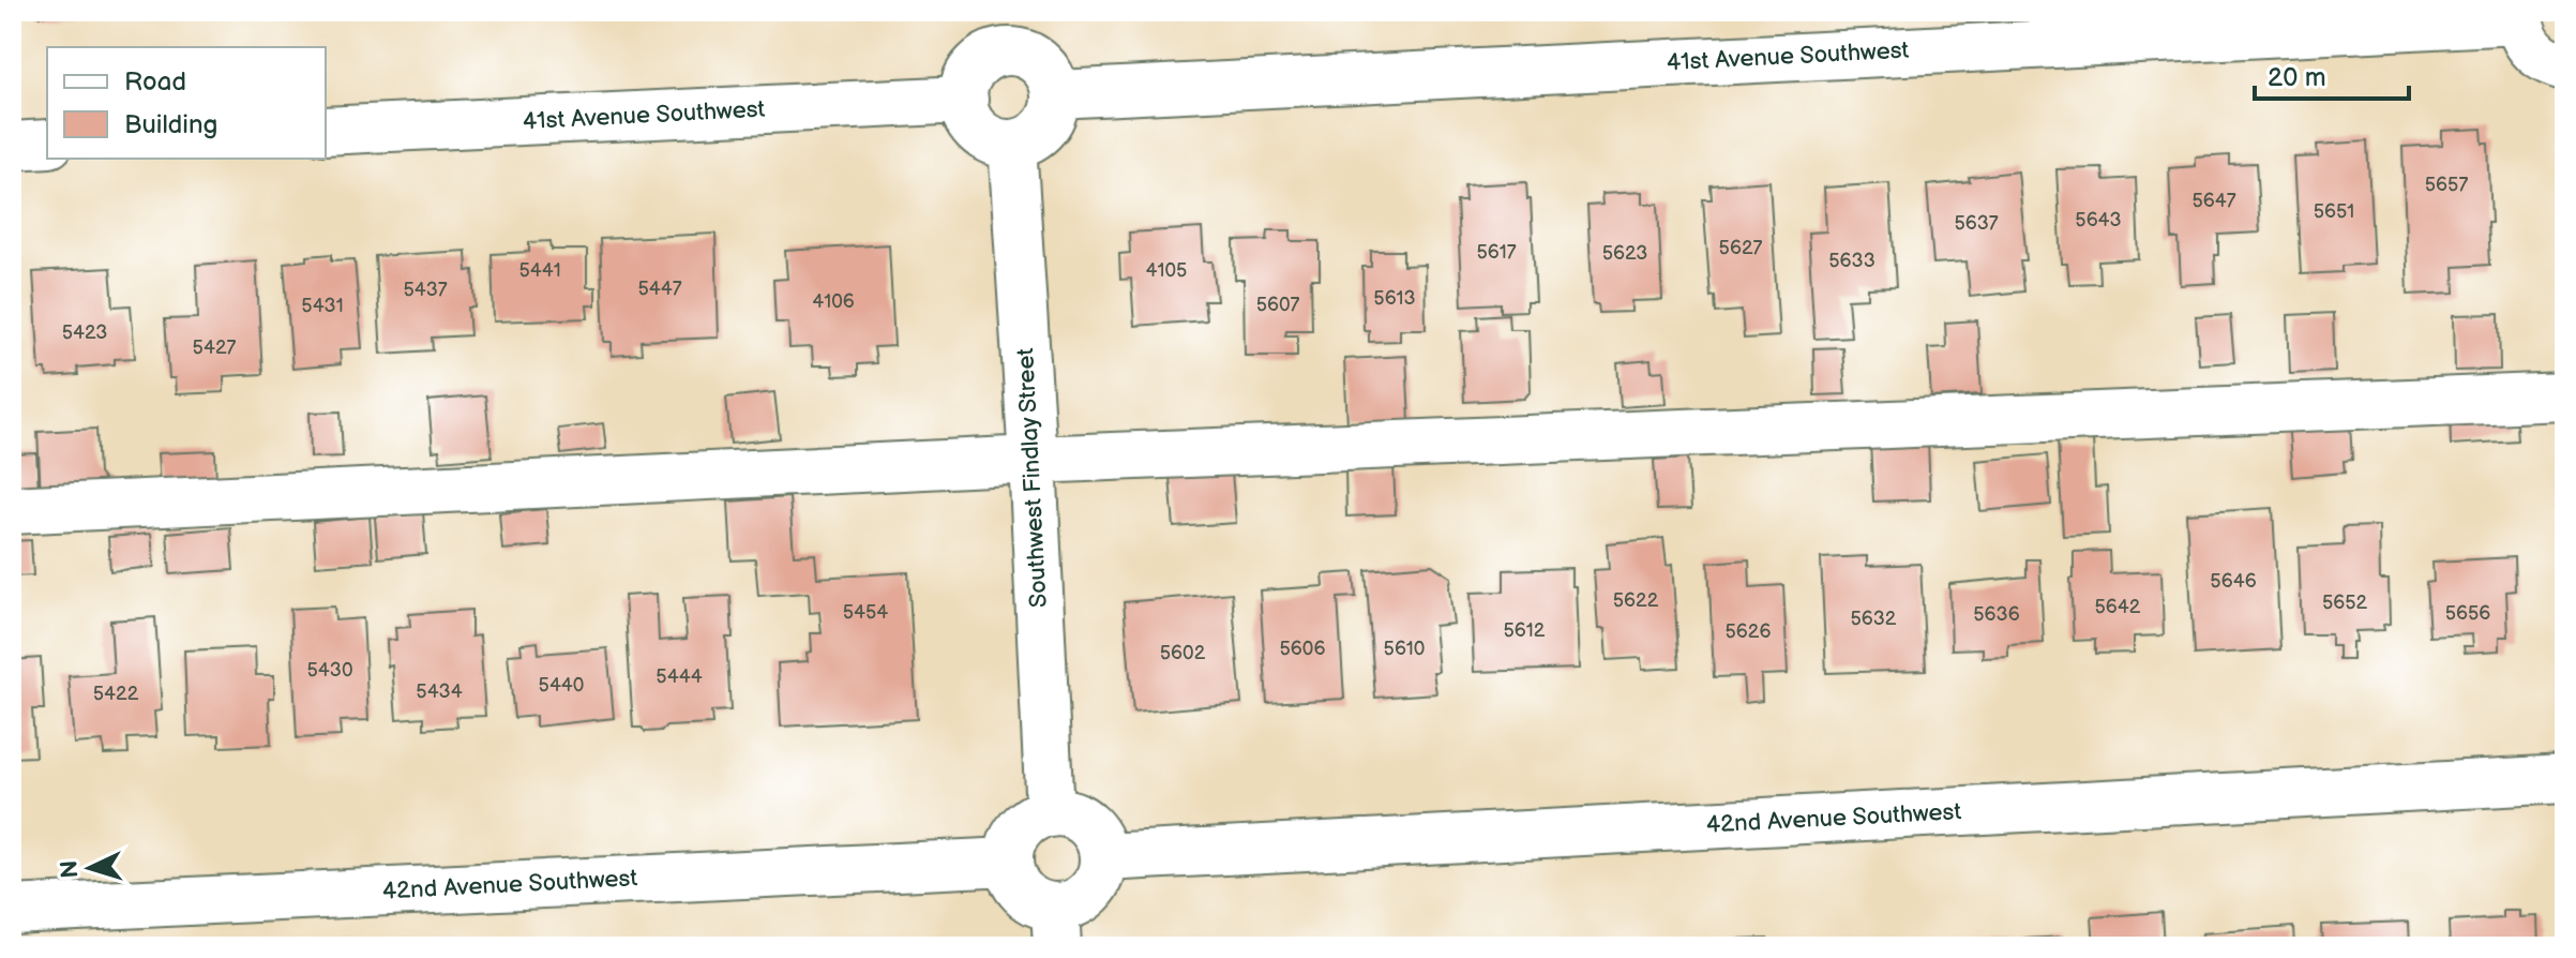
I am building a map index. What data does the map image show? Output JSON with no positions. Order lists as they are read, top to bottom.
{
  "streets": {
    "street": ["41st Avenue Southwest", "Southwest Findlay Street", "42nd Avenue Southwest"]
  },
  "crossings": [
    ["41st Avenue Southwest", "Southwest Findlay Street"],
    ["Southwest Findlay Street", "42nd Avenue Southwest"]
  ],
  "house_numbers": [
    "5657",
    "5647",
    "5651",
    "5643",
    "5637",
    "5627",
    "5617",
    "5623",
    "5633",
    "5441",
    "4105",
    "5447",
    "5437",
    "5613",
    "4106",
    "5607",
    "5431",
    "5423",
    "5427",
    "5646",
    "5622",
    "5652",
    "5642",
    "5454",
    "5656",
    "5636",
    "5632",
    "5612",
    "5626",
    "5606",
    "5610",
    "5602",
    "5430",
    "5444",
    "5440",
    "5434",
    "5422"
  ],
  "legend": ["Road", "Building"],
  "scale_bar": "20 m",
  "north": "left"
}
